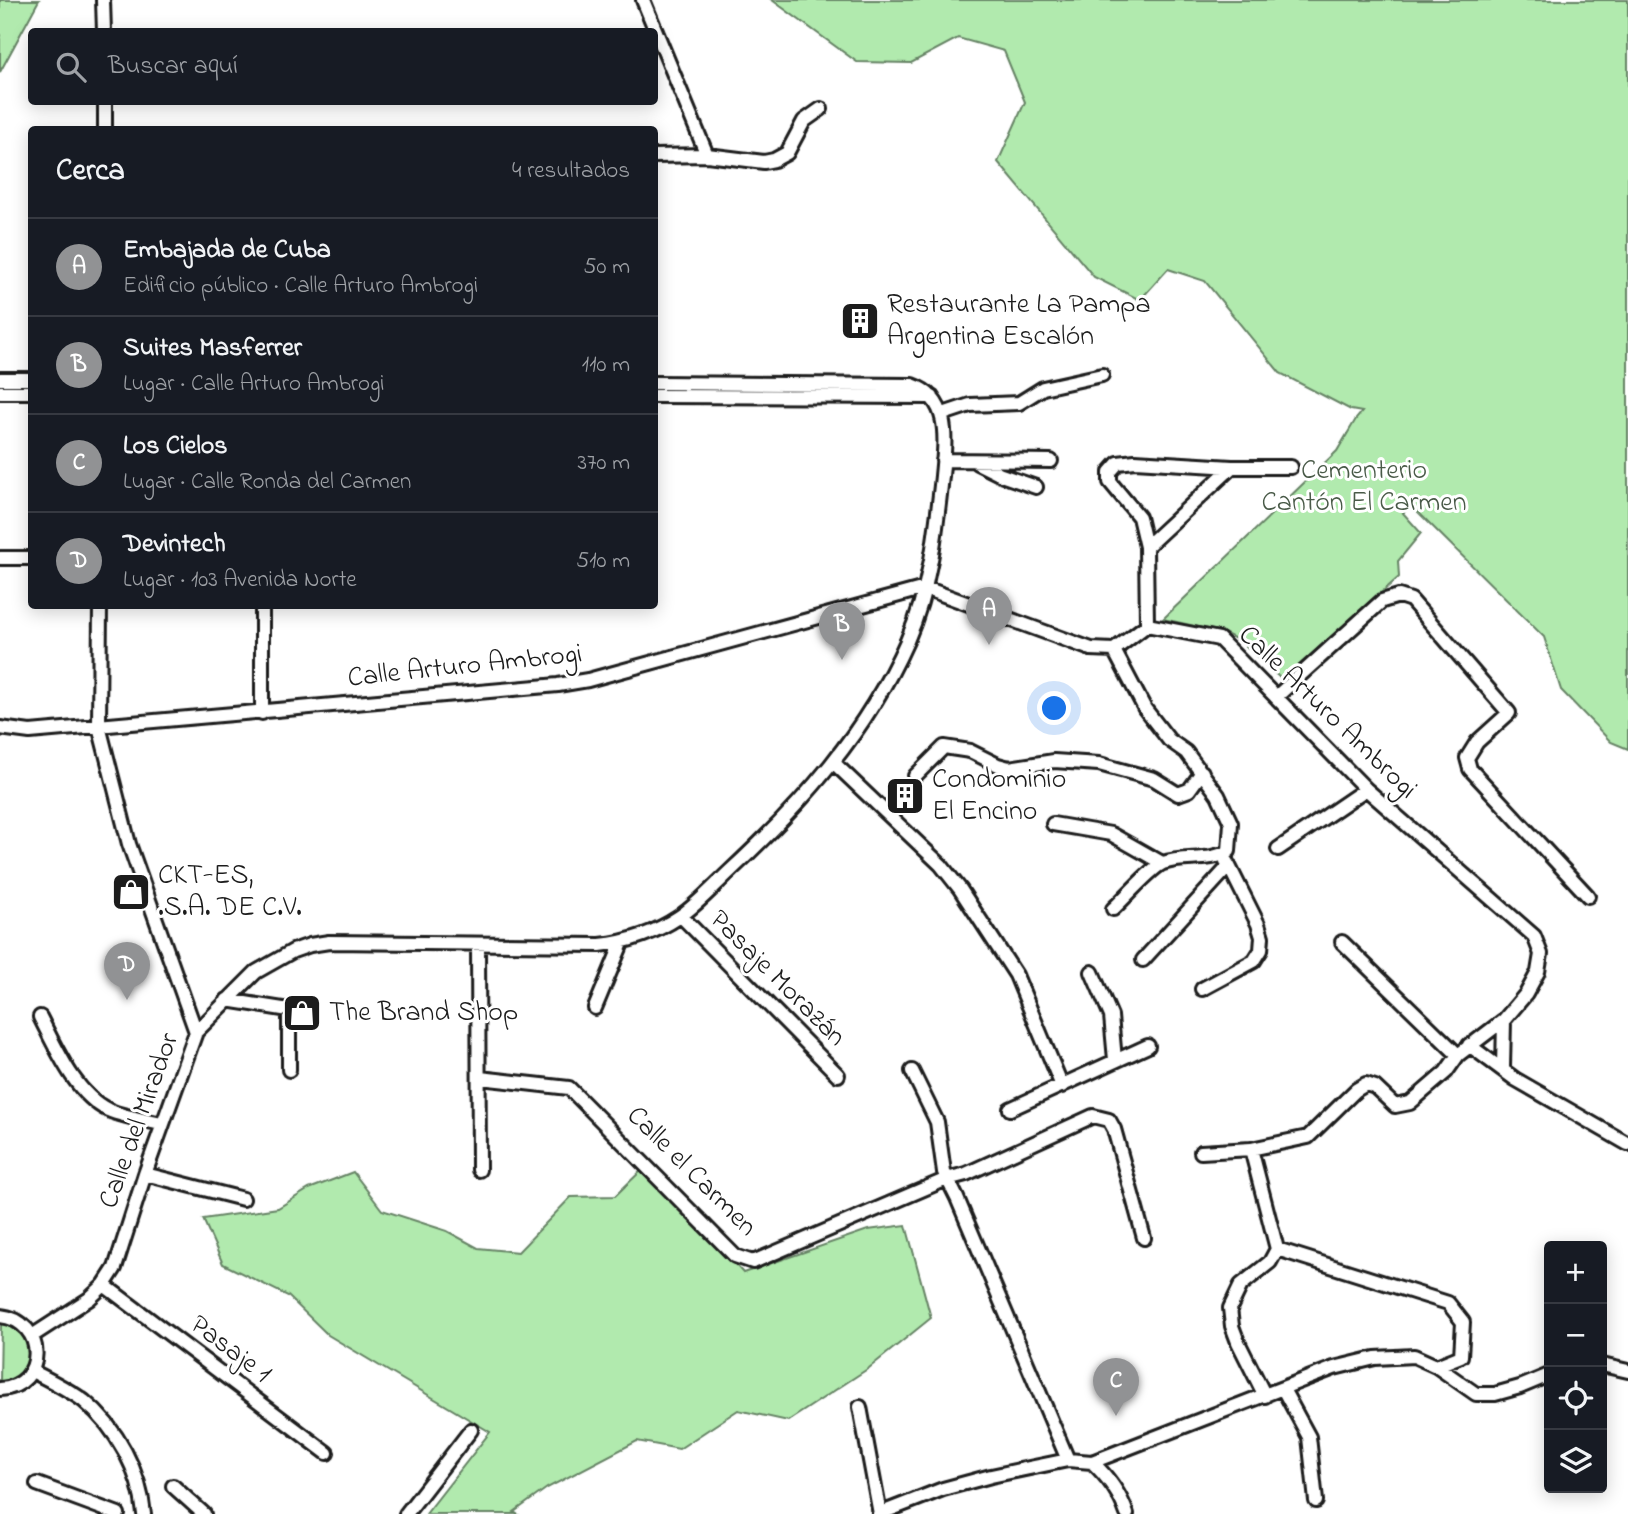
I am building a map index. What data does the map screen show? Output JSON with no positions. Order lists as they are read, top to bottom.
{
  "streets": {
    "street": [
      "Calle Arturo Ambrogi",
      "Pasaje Morazán",
      "Calle del Mirador",
      "Calle el Carmen",
      "Pasaje 1"
    ]
  },
  "crossings": [
    ["Pasaje Morazán", "Calle del Mirador"],
    ["Calle del Mirador", "Pasaje 1"]
  ],
  "parks": ["Cementerio Cantón El Carmen"],
  "places": {
    "building": ["Restaurante La Pampa Argentina Escalón", "Condominio El Encino"],
    "shop": ["CKT-ES, .S.A. DE C.V.", "The Brand Shop"]
  },
  "page": {
    "search": "Buscar aquí",
    "heading": ["Cerca", "4 resultados"],
    "list": [
      {
        "mark": "A",
        "name": "Embajada de Cuba",
        "note": "Edificio público · Calle Arturo Ambrogi",
        "value": "50 m"
      },
      {
        "mark": "B",
        "name": "Suites Masferrer",
        "note": "Lugar · Calle Arturo Ambrogi",
        "value": "110 m"
      },
      {
        "mark": "C",
        "name": "Los Cielos",
        "note": "Lugar · Calle Ronda del Carmen",
        "value": "370 m"
      },
      {
        "mark": "D",
        "name": "Devintech",
        "note": "Lugar · 103 Avenida Norte",
        "value": "510 m"
      }
    ],
    "pins": [
      "A",
      "B",
      "D",
      "C"
    ],
    "map_buttons": ["+", "−"]
  }
}
